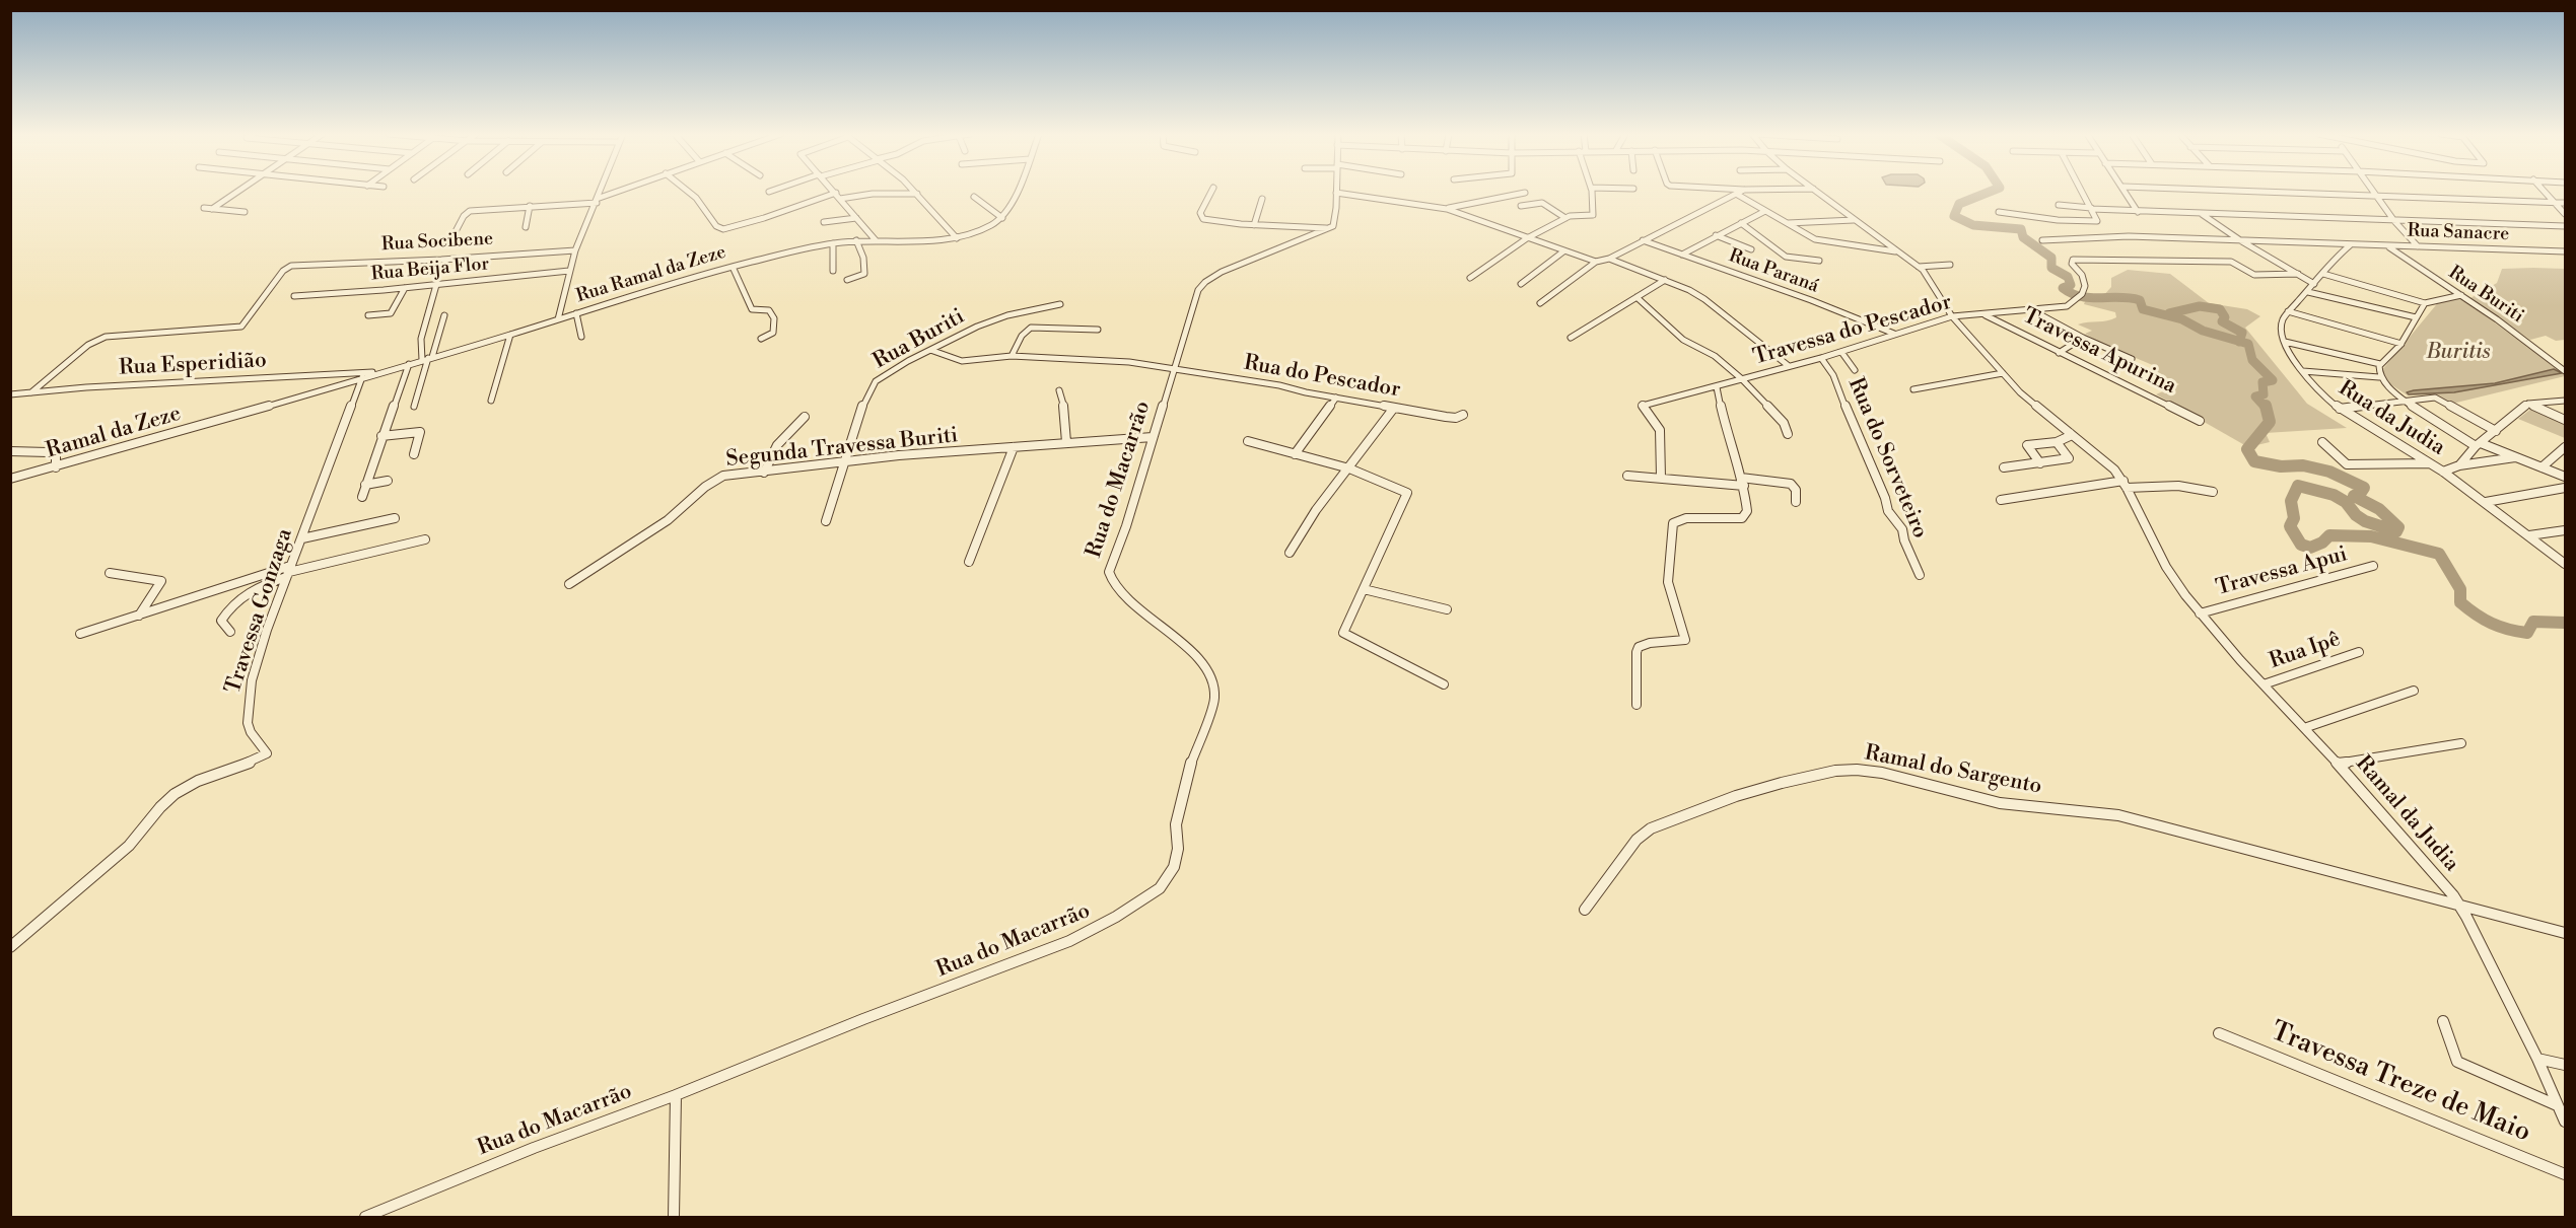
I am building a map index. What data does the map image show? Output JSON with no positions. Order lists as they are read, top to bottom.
{
  "streets": {
    "street": [
      "Rua Sanacre",
      "Rua Socibene",
      "Rua Beija Flor",
      "Rua Paraná",
      "Rua Ramal da Zeze",
      "Rua Buriti",
      "Travessa do Pescador",
      "Travessa Apurina",
      "Rua Esperidião",
      "Rua do Pescador",
      "Rua da Judia",
      "Ramal da Zeze",
      "Segunda Travessa Buriti",
      "Rua do Sorveteiro",
      "Rua do Macarrão",
      "Travessa Apui",
      "Travessa Gonzaga",
      "Rua Ipê",
      "Ramal do Sargento",
      "Ramal da Judia",
      "Travessa Treze de Maio"
    ]
  },
  "crossings": [
    ["Rua Sanacre", "Rua Buriti"],
    ["Rua Socibene", "Rua Esperidião"],
    ["Rua Paraná", "Travessa do Pescador"],
    ["Rua Ramal da Zeze", "Rua Esperidião"],
    ["Rua Ramal da Zeze", "Ramal da Zeze"],
    ["Rua Ramal da Zeze", "Travessa Gonzaga"],
    ["Rua Buriti", "Rua do Pescador"],
    ["Rua Buriti", "Segunda Travessa Buriti"],
    ["Travessa do Pescador", "Travessa Apurina"],
    ["Travessa do Pescador", "Rua do Sorveteiro"],
    ["Rua do Pescador", "Rua do Macarrão"],
    ["Segunda Travessa Buriti", "Rua do Macarrão"],
    ["Travessa Apui", "Ramal da Judia"],
    ["Rua Ipê", "Ramal da Judia"],
    ["Ramal do Sargento", "Ramal da Judia"]
  ],
  "parks": ["Buritis"]
}
